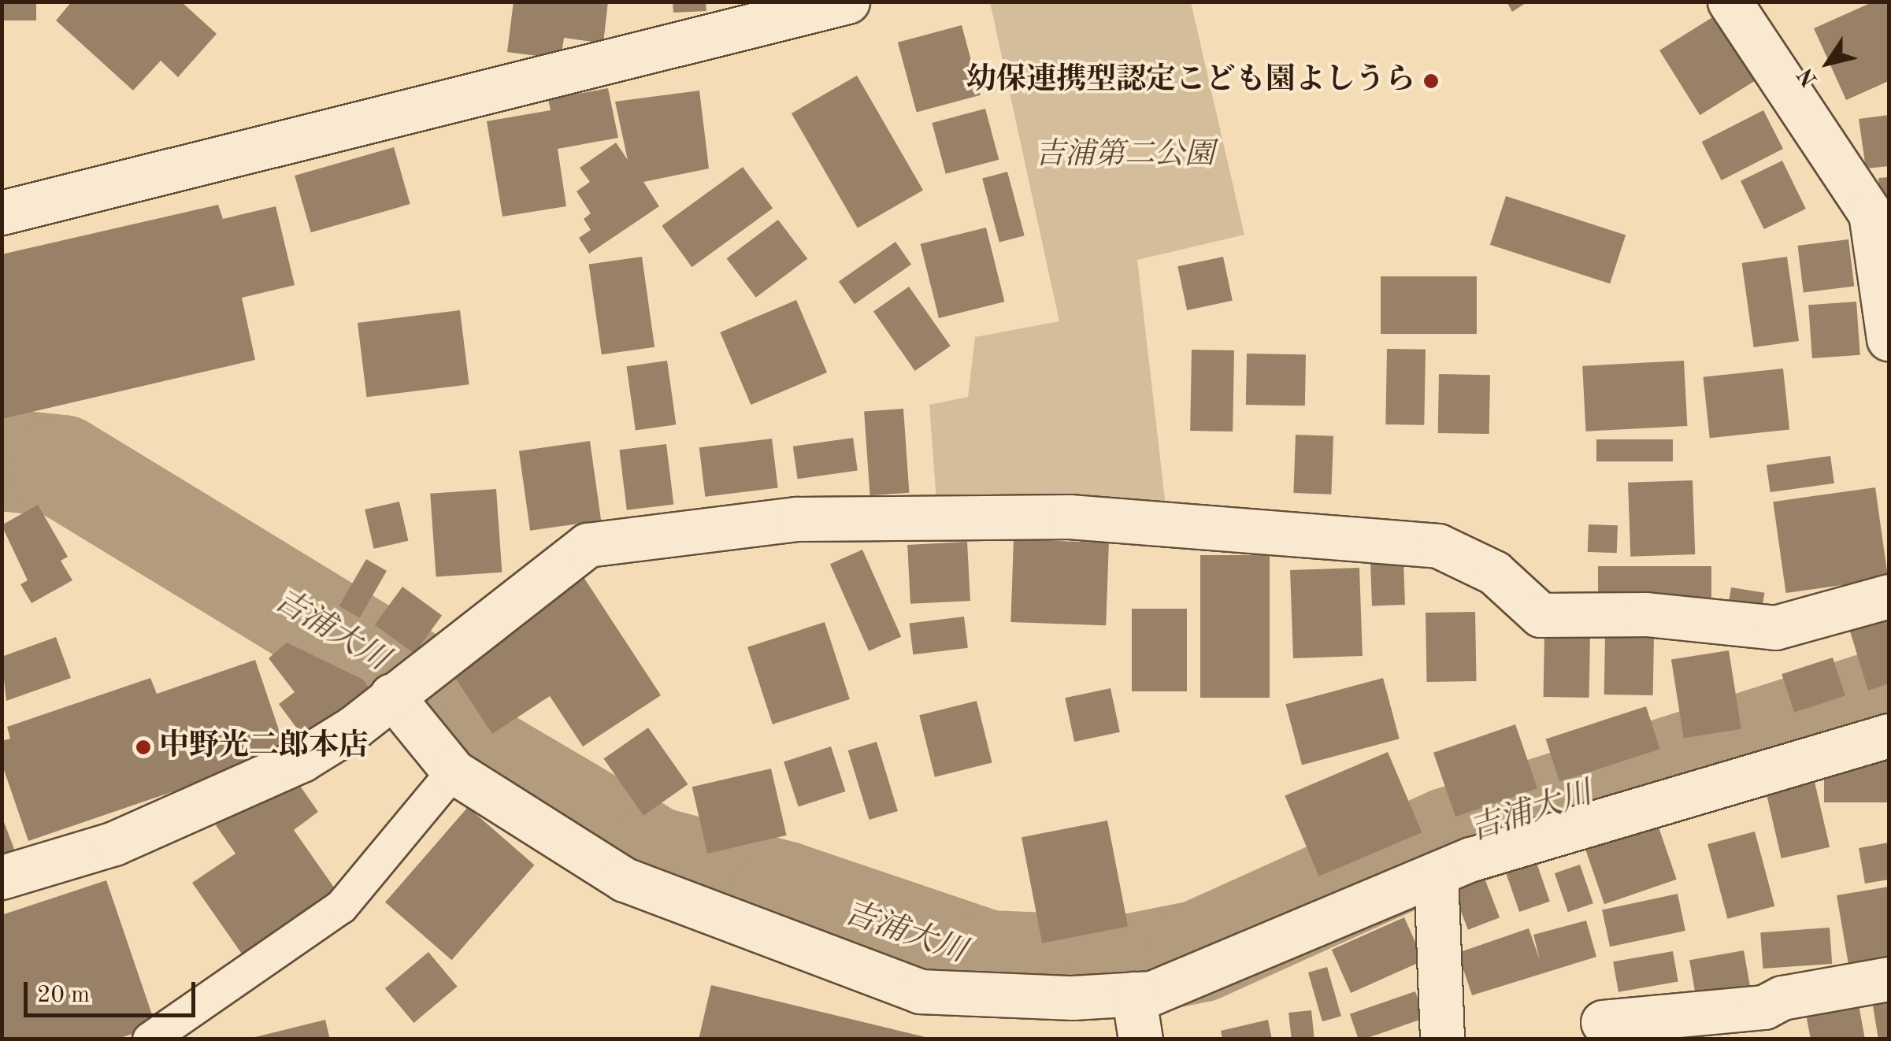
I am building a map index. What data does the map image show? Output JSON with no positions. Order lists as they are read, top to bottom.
{
  "water": ["吉浦大川"],
  "parks": ["吉浦第二公園"],
  "places": ["幼保連携型認定こども園よしうら", "中野光二郎本店"],
  "scale_bar": "20 m",
  "north": "bottom left"
}
